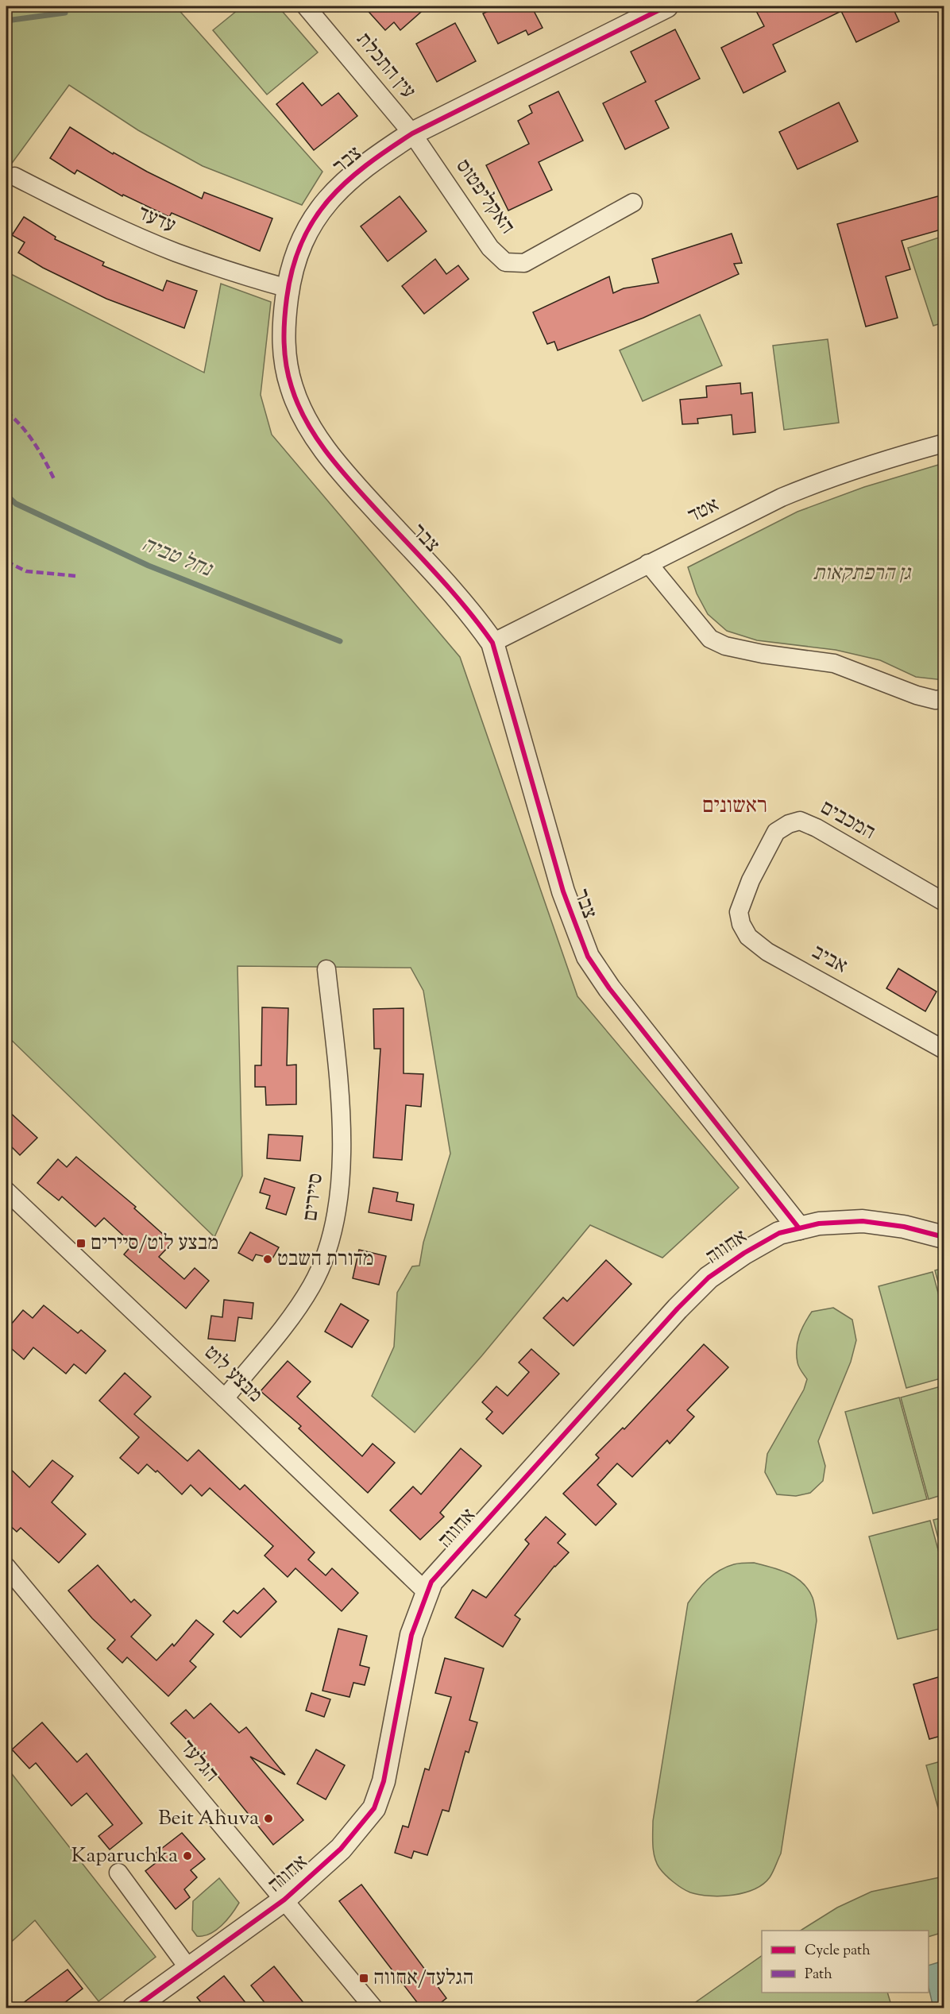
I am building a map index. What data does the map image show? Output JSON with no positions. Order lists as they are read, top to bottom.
{
  "streets": {
    "street": [
      "עין התכלת",
      "צבר",
      "האקליפטוס",
      "עדעד",
      "אטד",
      "המכבים",
      "אביב",
      "סיירים",
      "אחווה",
      "מבצע לוט",
      "הגלעד"
    ]
  },
  "crossings": [
    ["עין התכלת", "צבר"],
    ["עין התכלת", "האקליפטוס"],
    ["צבר", "האקליפטוס"],
    ["צבר", "עדעד"],
    ["צבר", "אטד"],
    ["צבר", "אחווה"],
    ["המכבים", "אביב"],
    ["סיירים", "מבצע לוט"],
    ["אחווה", "מבצע לוט"],
    ["אחווה", "הגלעד"]
  ],
  "districts": ["ראשונים"],
  "water": ["נחל טביה"],
  "parks": ["גן הרפתקאות"],
  "places": {
    "transit": ["מבצע לוט/סיירים", "הגלעד/אחווה"],
    "other": ["מדורת השבט", "Beit Ahuva", "Kaparuchka"]
  },
  "legend": ["Cycle path", "Path"]
}
